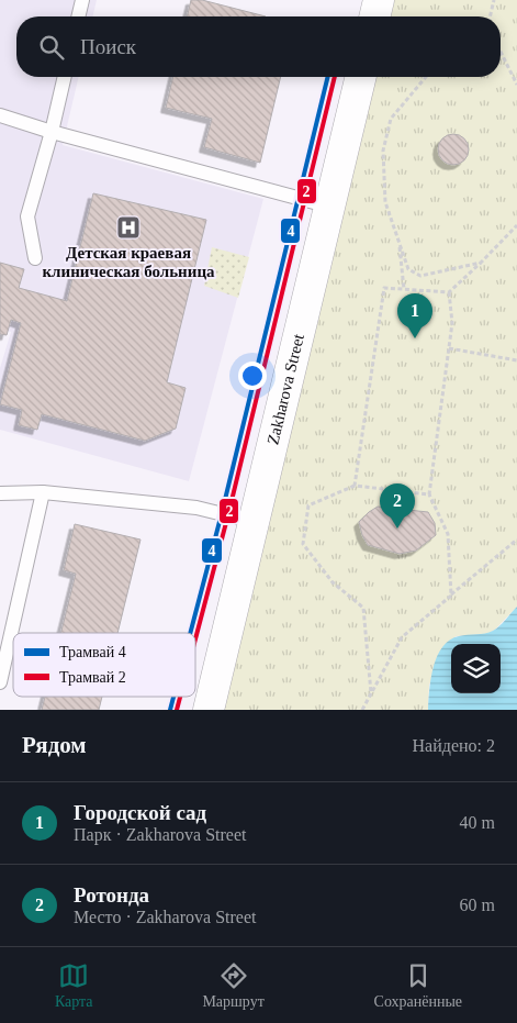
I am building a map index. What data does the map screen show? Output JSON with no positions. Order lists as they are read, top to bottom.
{
  "streets": {
    "street": ["Zakharova Street"]
  },
  "places": {
    "hospital": ["Детская краевая клиническая больница"]
  },
  "lines": ["tram line 4", "tram line 2"],
  "legend": ["Трамвай 4", "Трамвай 2"],
  "page": {
    "search": "Поиск",
    "pins": ["1", "2"],
    "heading": ["Рядом", "Найдено: 2"],
    "list": [
      {
        "mark": "1",
        "name": "Городской сад",
        "note": "Парк · Zakharova Street",
        "value": "40 m"
      },
      {
        "mark": "2",
        "name": "Ротонда",
        "note": "Место · Zakharova Street",
        "value": "60 m"
      }
    ],
    "nav": ["Карта", "Маршрут", "Сохранённые"]
  }
}
